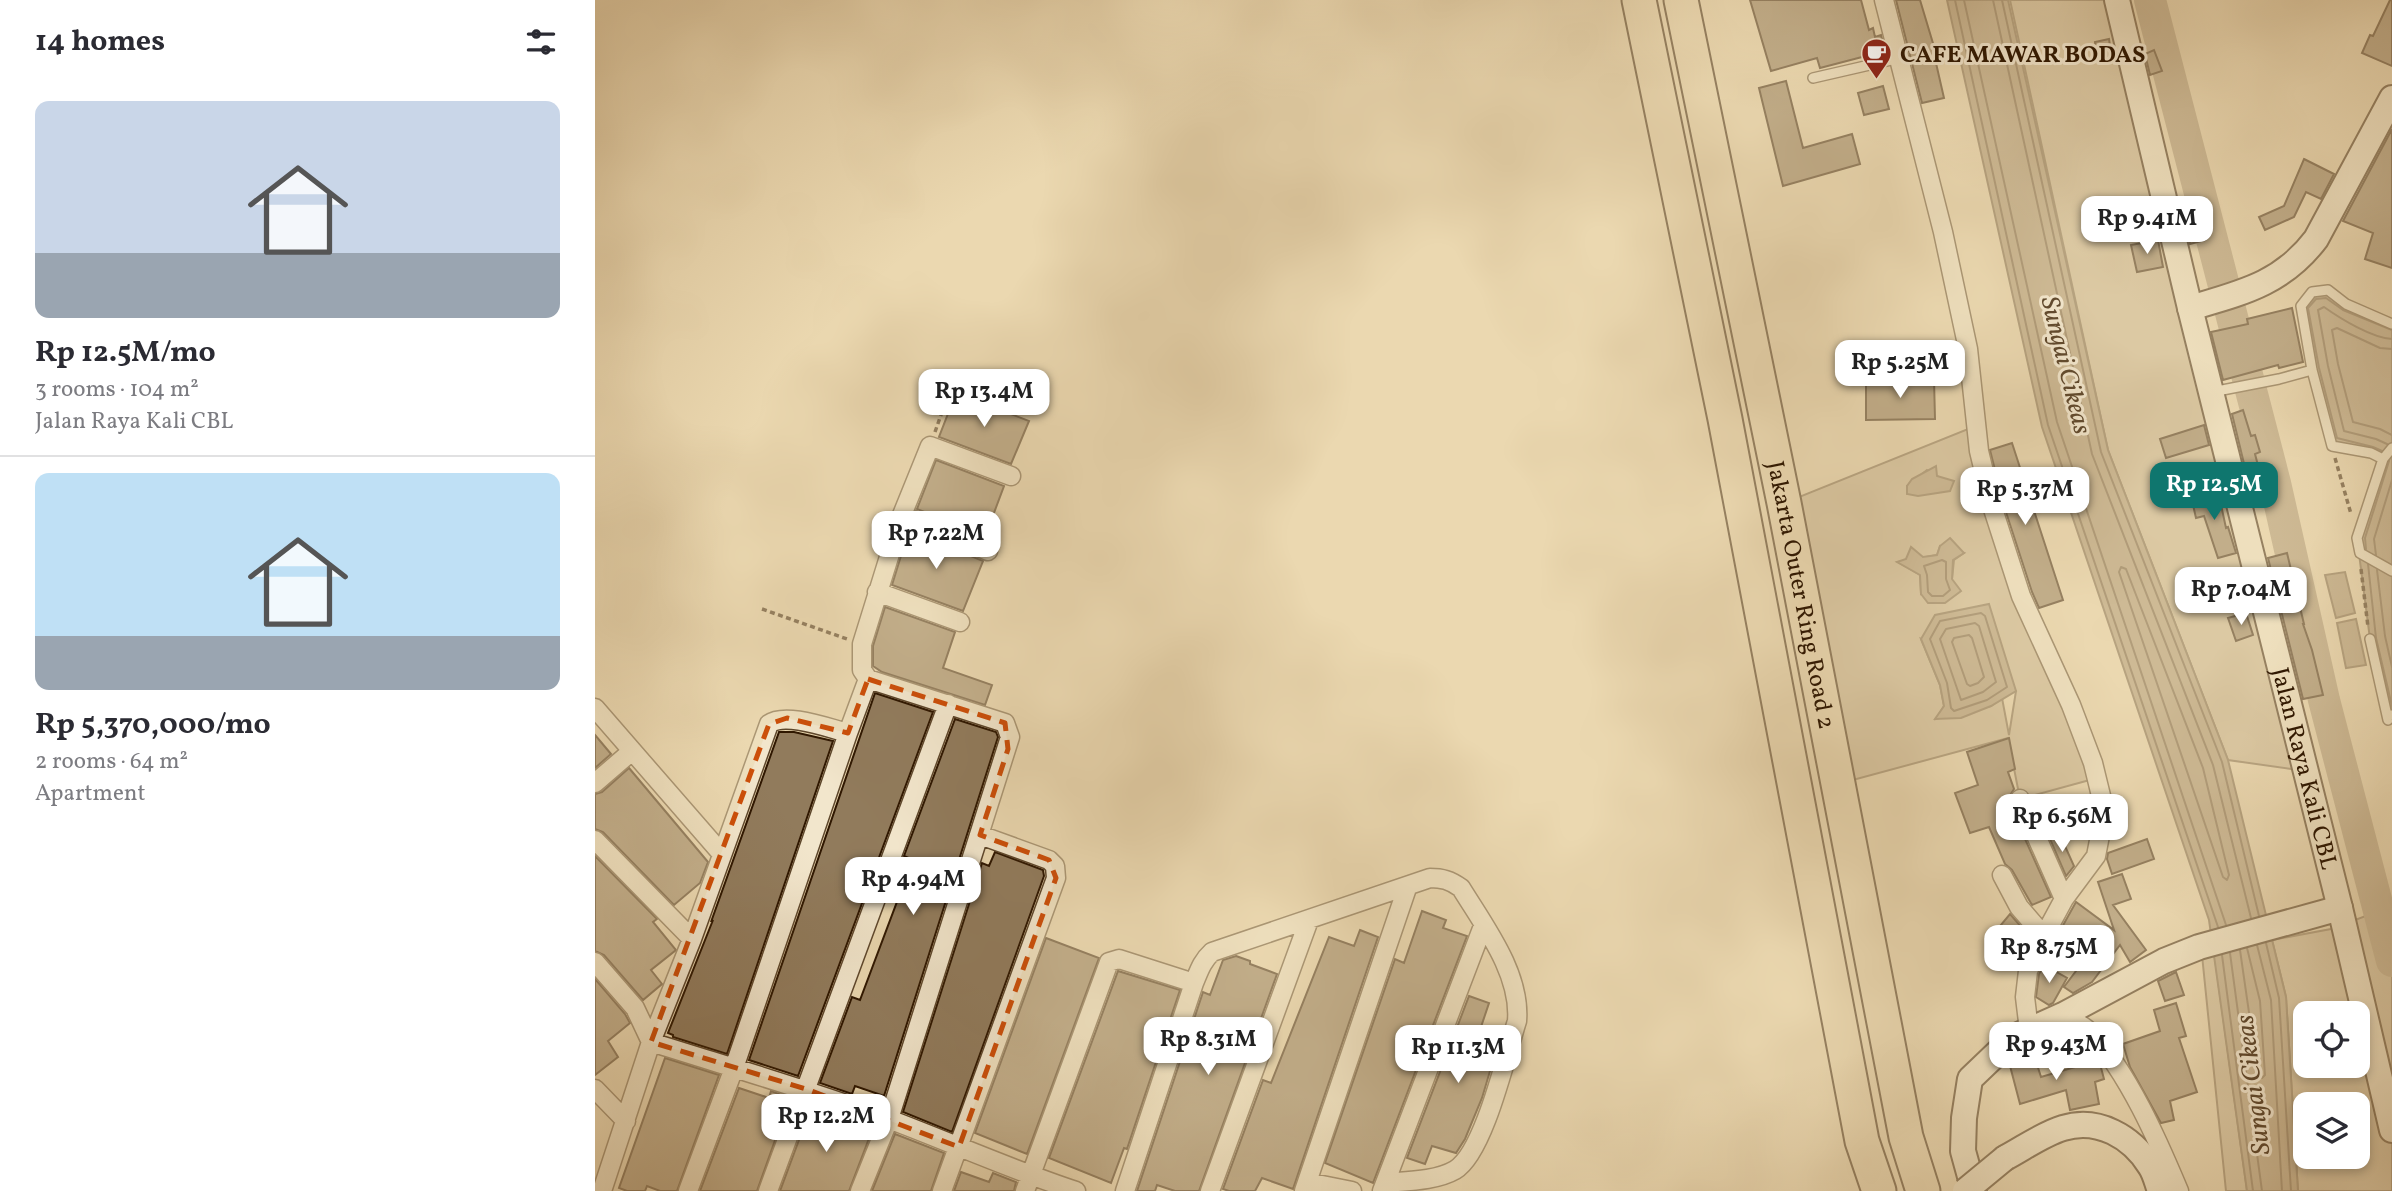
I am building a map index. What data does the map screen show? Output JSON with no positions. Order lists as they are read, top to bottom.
{
  "streets": {
    "highway": ["Jakarta Outer Ring Road 2"],
    "main road": ["Jalan Raya Kali CBL"]
  },
  "water": ["Sungai Cikeas"],
  "places": {
    "cafe": ["CAFE MAWAR BODAS"]
  },
  "page": {
    "heading": "14 homes",
    "list": [
      {
        "name": "Rp 12.5M/mo",
        "note": "3 rooms · 104 m² · Jalan Raya Kali CBL"
      },
      {
        "name": "Rp 5,370,000/mo",
        "note": "2 rooms · 64 m² · Apartment"
      }
    ],
    "price": [
      "Rp 9.41M",
      "Rp 5.25M",
      "Rp 13.4M",
      "Rp 12.5M",
      "Rp 5.37M",
      "Rp 7.22M",
      "Rp 7.04M",
      "Rp 6.56M",
      "Rp 4.94M",
      "Rp 8.75M",
      "Rp 8.31M",
      "Rp 9.43M",
      "Rp 11.3M",
      "Rp 12.2M"
    ]
  }
}
